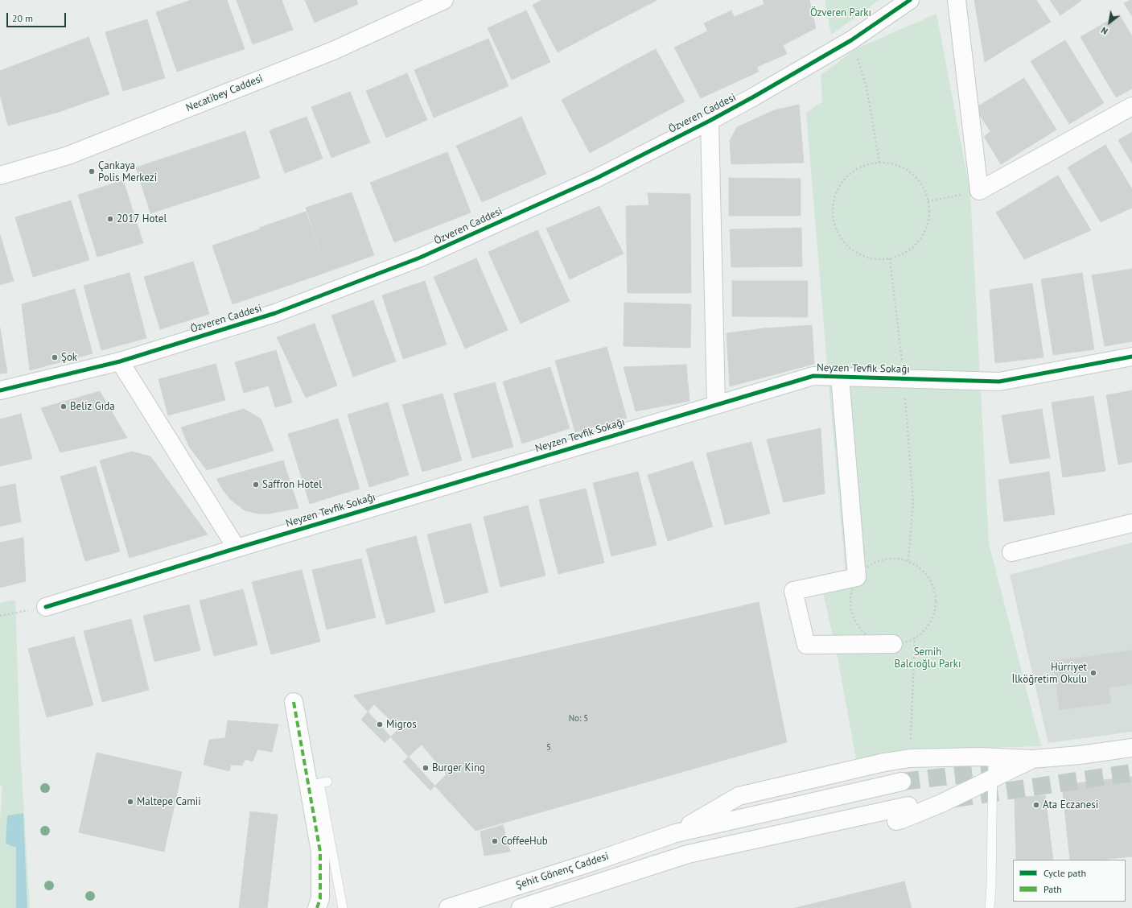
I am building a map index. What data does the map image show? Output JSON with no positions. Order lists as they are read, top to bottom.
{
  "streets": {
    "street": [
      "Necatibey Caddesi",
      "Özveren Caddesi",
      "Neyzen Tevfik Sokağı",
      "Şehit Gönenç Caddesi"
    ]
  },
  "parks": ["Özveren Parkı", "Semih Balcıoğlu Parkı"],
  "places": [
    "Çankaya Polis Merkezi",
    "2017 Hotel",
    "Şok",
    "Beliz Gıda",
    "Saffron Hotel",
    "Hürriyet İlköğretim Okulu",
    "Migros",
    "Burger King",
    "Maltepe Camii",
    "Ata Eczanesi",
    "CoffeeHub"
  ],
  "house_numbers": ["No: 5", "5"],
  "legend": ["Cycle path", "Path"],
  "scale_bar": "20 m",
  "north": "bottom left"
}
